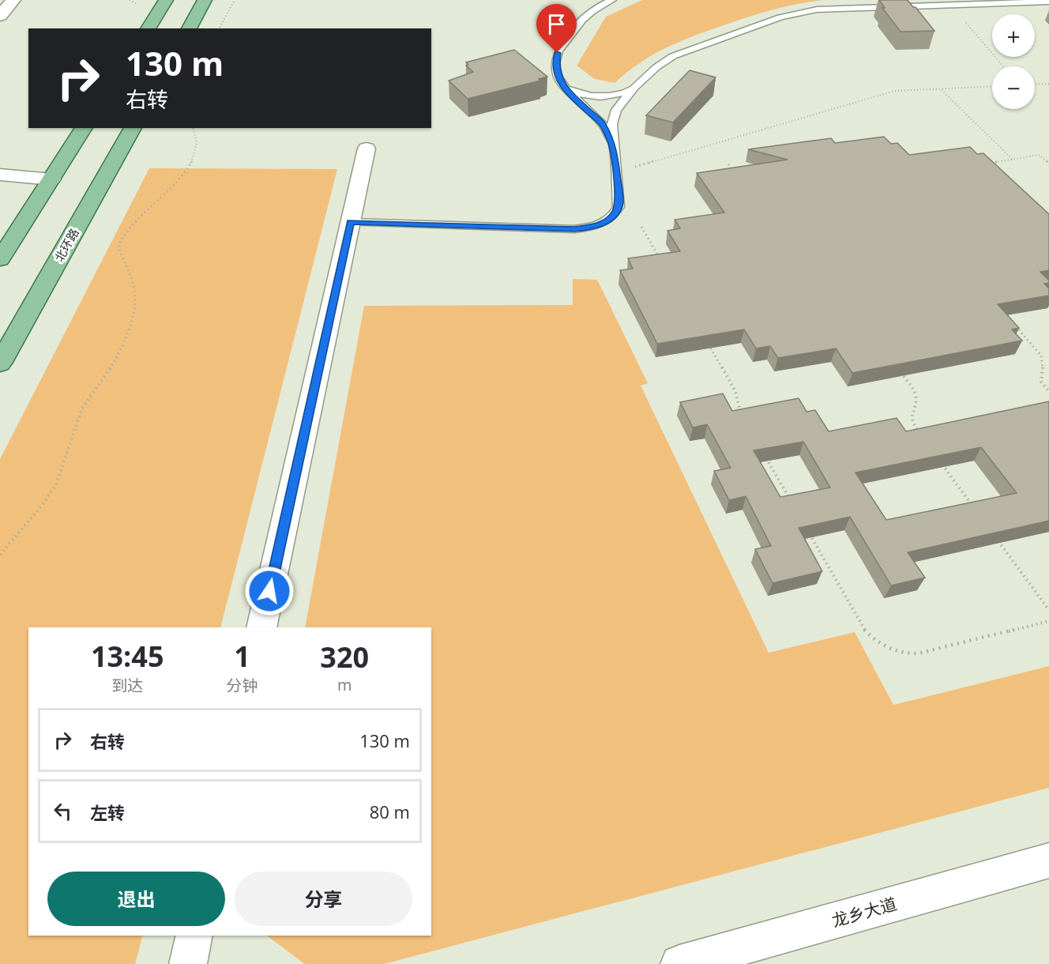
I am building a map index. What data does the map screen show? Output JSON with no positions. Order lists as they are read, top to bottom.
{
  "streets": {
    "main road": ["北环路"],
    "street": ["龙乡大道"]
  },
  "page": {
    "map_buttons": ["+", "−"],
    "turn": ["130 m", "右转"],
    "eta": [
      "13:45",
      "到达",
      "1",
      "分钟",
      "320",
      "m"
    ],
    "list": [
      {
        "name": "右转",
        "value": "130 m"
      },
      {
        "name": "左转",
        "value": "80 m"
      }
    ],
    "buttons": ["退出", "分享"]
  }
}
